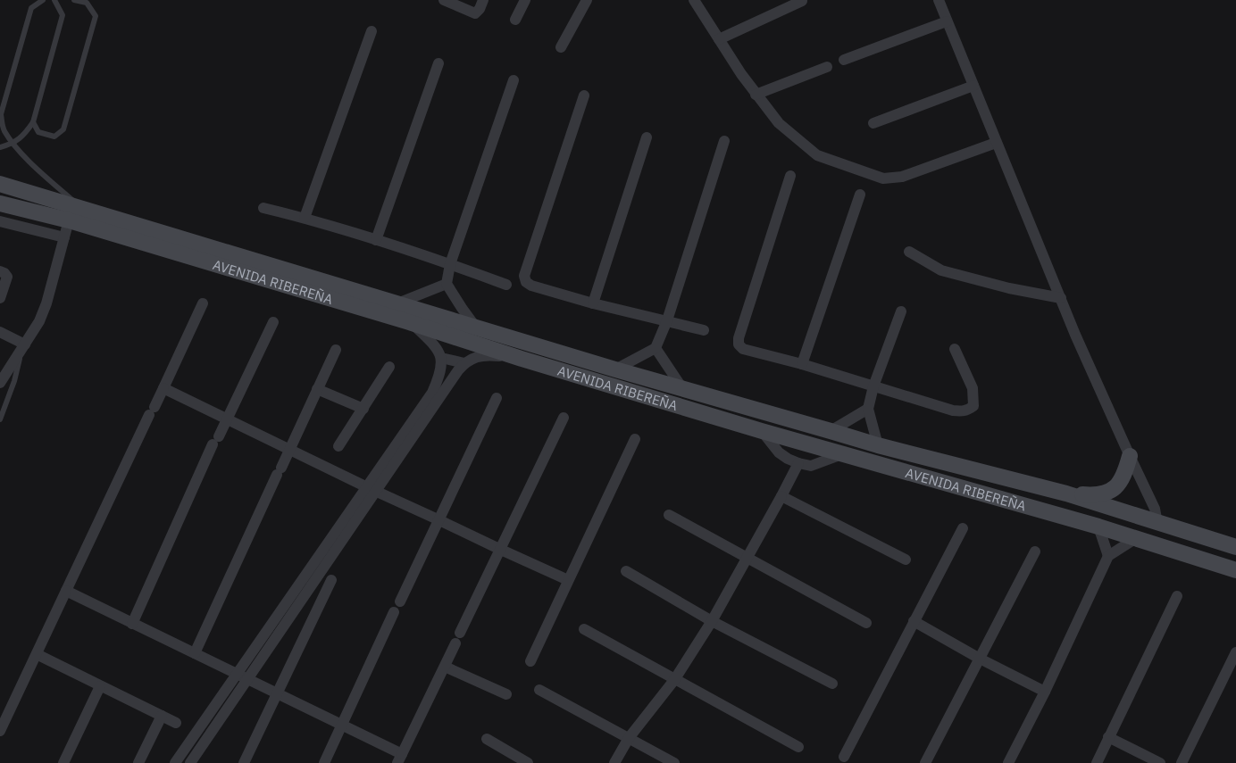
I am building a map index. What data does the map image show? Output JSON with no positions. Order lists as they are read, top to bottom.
{
  "streets": {
    "street": ["AVENIDA RIBEREÑA"]
  }
}
